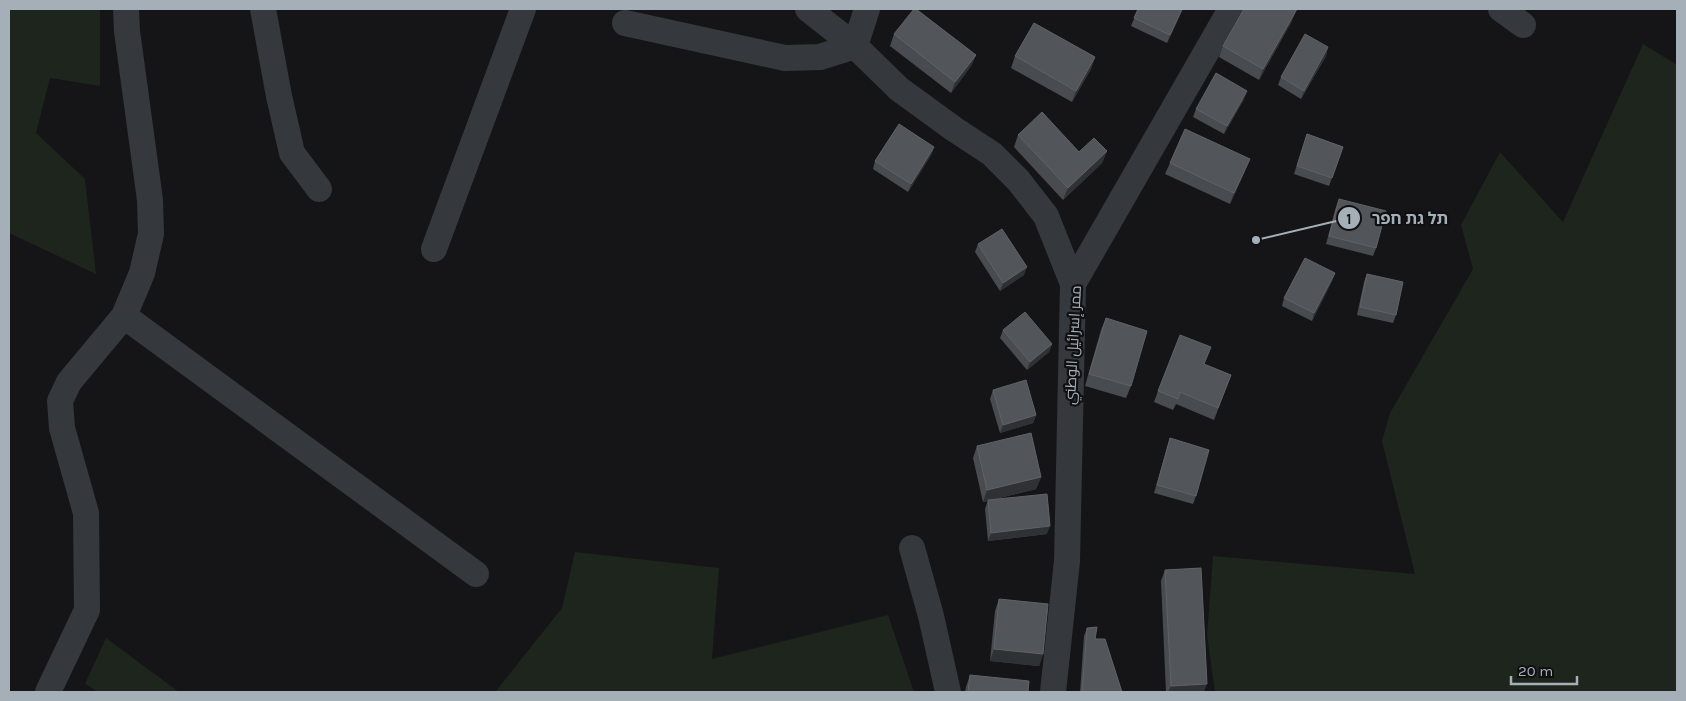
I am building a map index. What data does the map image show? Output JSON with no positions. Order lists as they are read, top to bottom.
{
  "streets": {
    "street": ["ممر إسرائيل الوطني"]
  },
  "places": ["תל גת חפר"],
  "scale_bar": "20 m"
}
